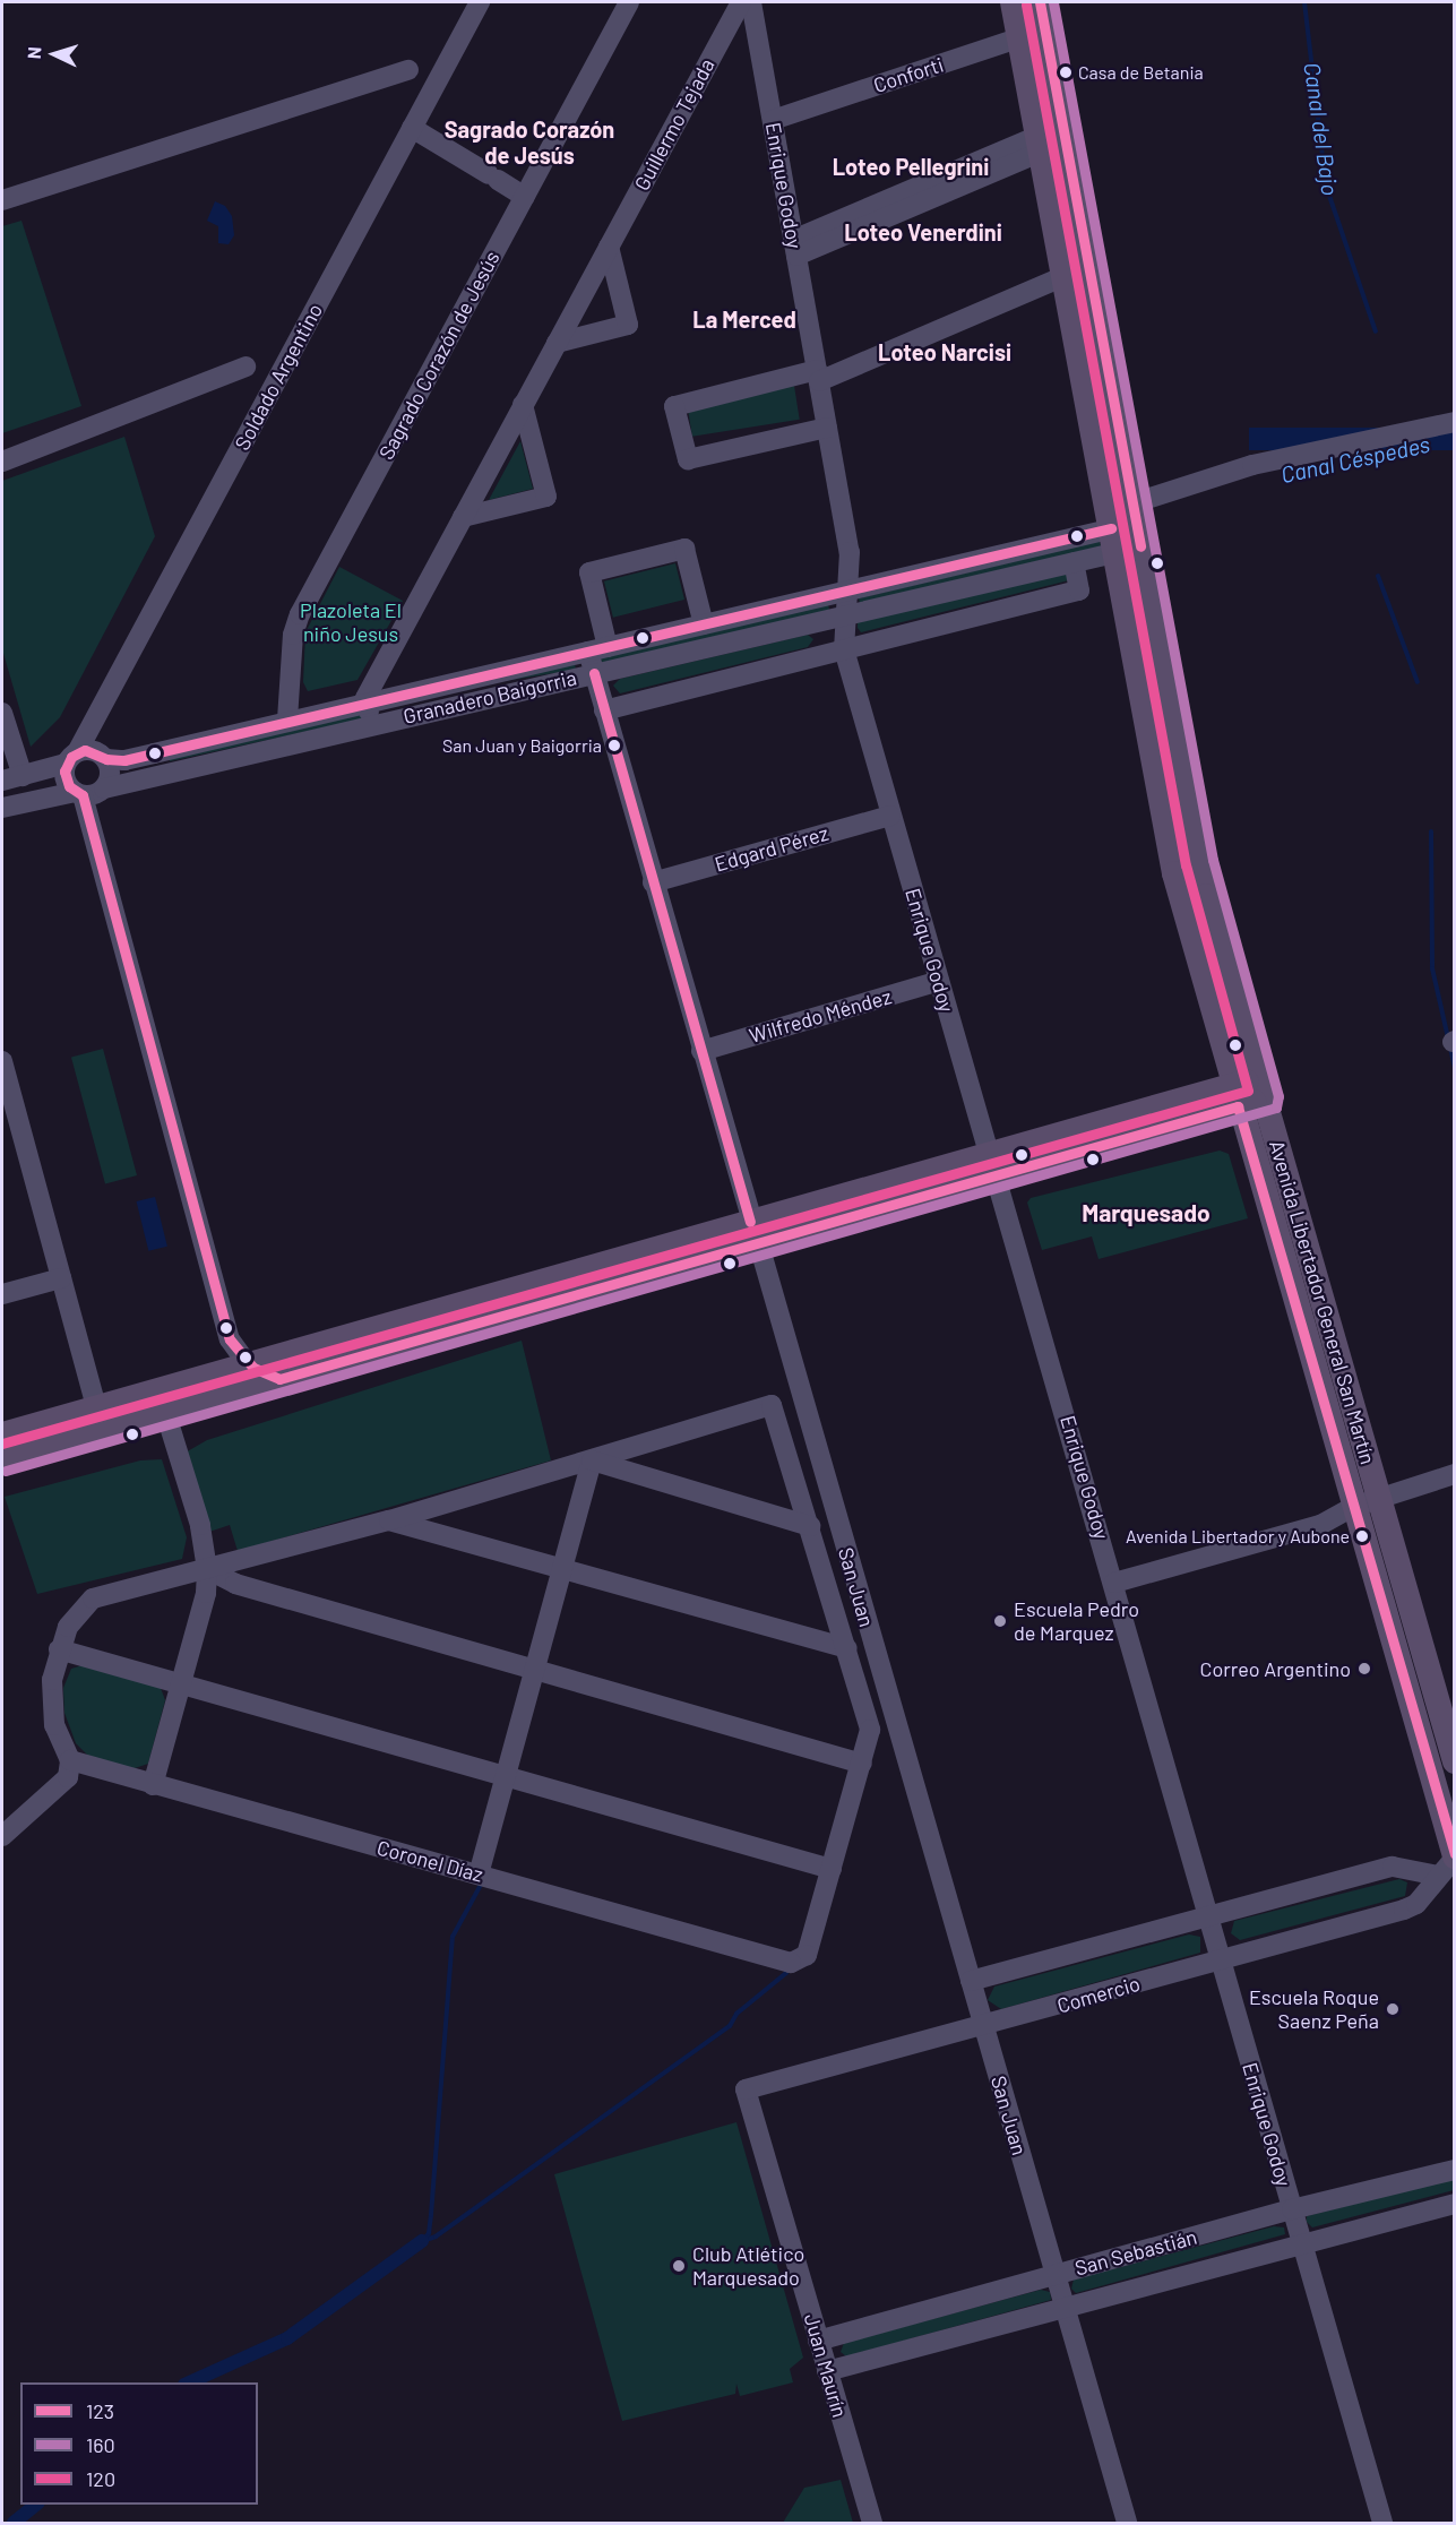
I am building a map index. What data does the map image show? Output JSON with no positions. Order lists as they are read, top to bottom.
{
  "streets": {
    "main road": ["Avenida Libertador General San Martín"],
    "street": [
      "Conforti",
      "Guillermo Tejada",
      "Enrique Godoy",
      "Sagrado Corazón de Jesús",
      "Soldado Argentino",
      "Granadero Baigorria",
      "Edgard Pérez",
      "Wilfredo Méndez",
      "San Juan",
      "Coronel Díaz",
      "Comercio",
      "San Sebastián",
      "Juan Maurín"
    ]
  },
  "crossings": [
    ["Conforti", "Enrique Godoy"],
    ["Conforti", "Avenida Libertador General San Martín"],
    ["Guillermo Tejada", "Granadero Baigorria"],
    ["Enrique Godoy", "Granadero Baigorria"],
    ["Enrique Godoy", "Edgard Pérez"],
    ["Enrique Godoy", "Wilfredo Méndez"],
    ["Enrique Godoy", "Comercio"],
    ["Enrique Godoy", "San Sebastián"],
    ["Sagrado Corazón de Jesús", "Granadero Baigorria"],
    ["Soldado Argentino", "Granadero Baigorria"],
    ["Granadero Baigorria", "Avenida Libertador General San Martín"],
    ["Granadero Baigorria", "San Juan"],
    ["Edgard Pérez", "San Juan"],
    ["Wilfredo Méndez", "San Juan"],
    ["Avenida Libertador General San Martín", "Comercio"],
    ["San Juan", "Comercio"],
    ["San Juan", "San Sebastián"],
    ["Comercio", "Juan Maurín"],
    ["San Sebastián", "Juan Maurín"]
  ],
  "districts": [
    "Sagrado Corazón de Jesús",
    "Loteo Pellegrini",
    "Loteo Venerdini",
    "La Merced",
    "Loteo Narcisi",
    "Marquesado"
  ],
  "water": ["Canal del Bajo", "Canal Céspedes"],
  "parks": ["Plazoleta El niño Jesus"],
  "places": [
    "Casa de Betania",
    "San Juan y Baigorria",
    "Avenida Libertador y Aubone",
    "Escuela Pedro de Marquez",
    "Correo Argentino",
    "Escuela Roque Saenz Peña",
    "Club Atlético Marquesado"
  ],
  "lines": ["transit line 123", "transit line 160", "transit line 120"],
  "legend": ["123", "160", "120"],
  "north": "left"
}
